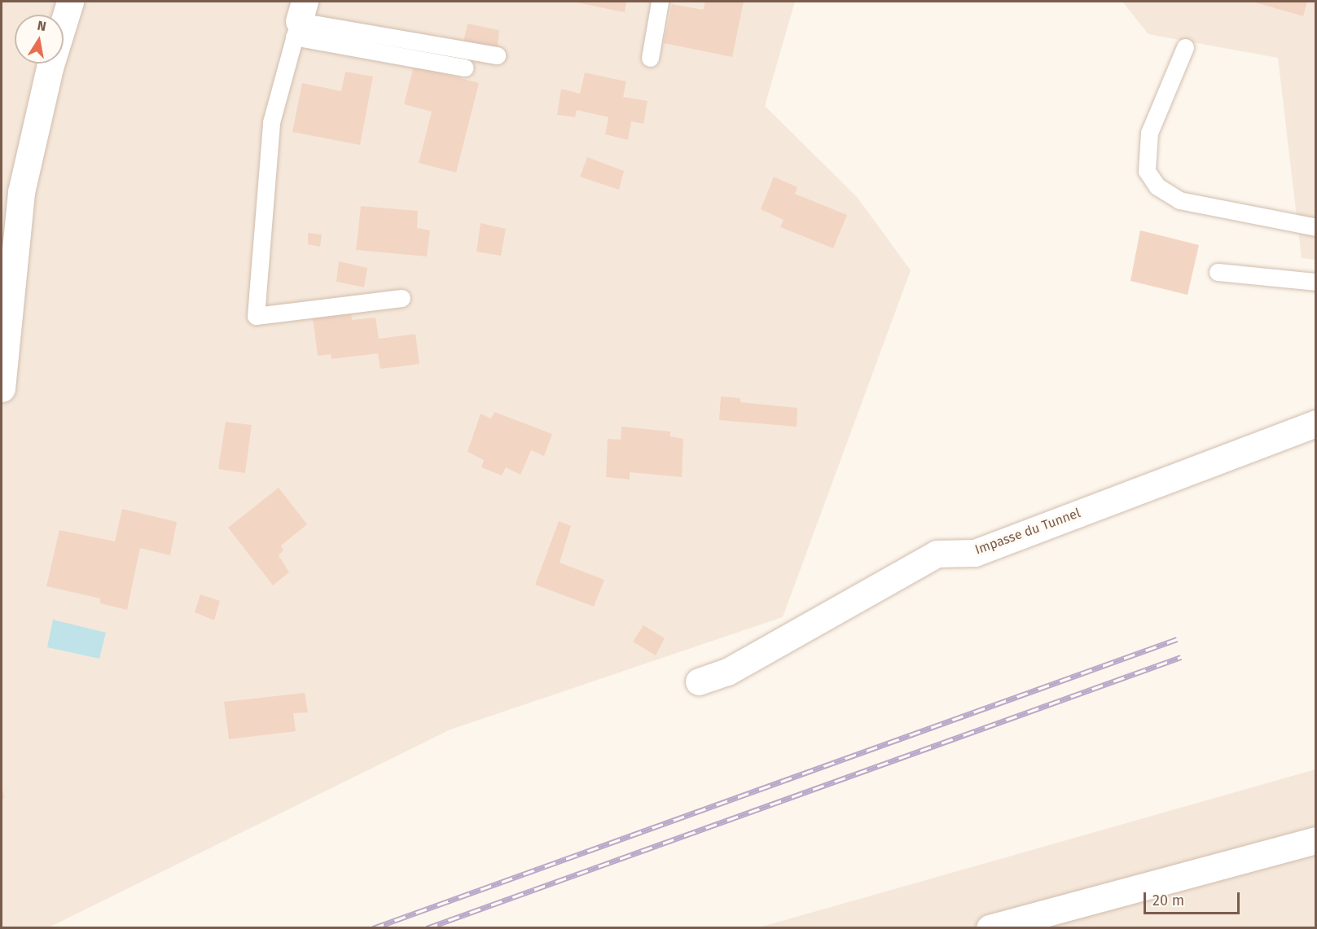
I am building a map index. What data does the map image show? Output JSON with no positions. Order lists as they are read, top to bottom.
{
  "streets": {
    "street": ["Impasse du Tunnel"]
  },
  "scale_bar": "20 m",
  "north": "top"
}
